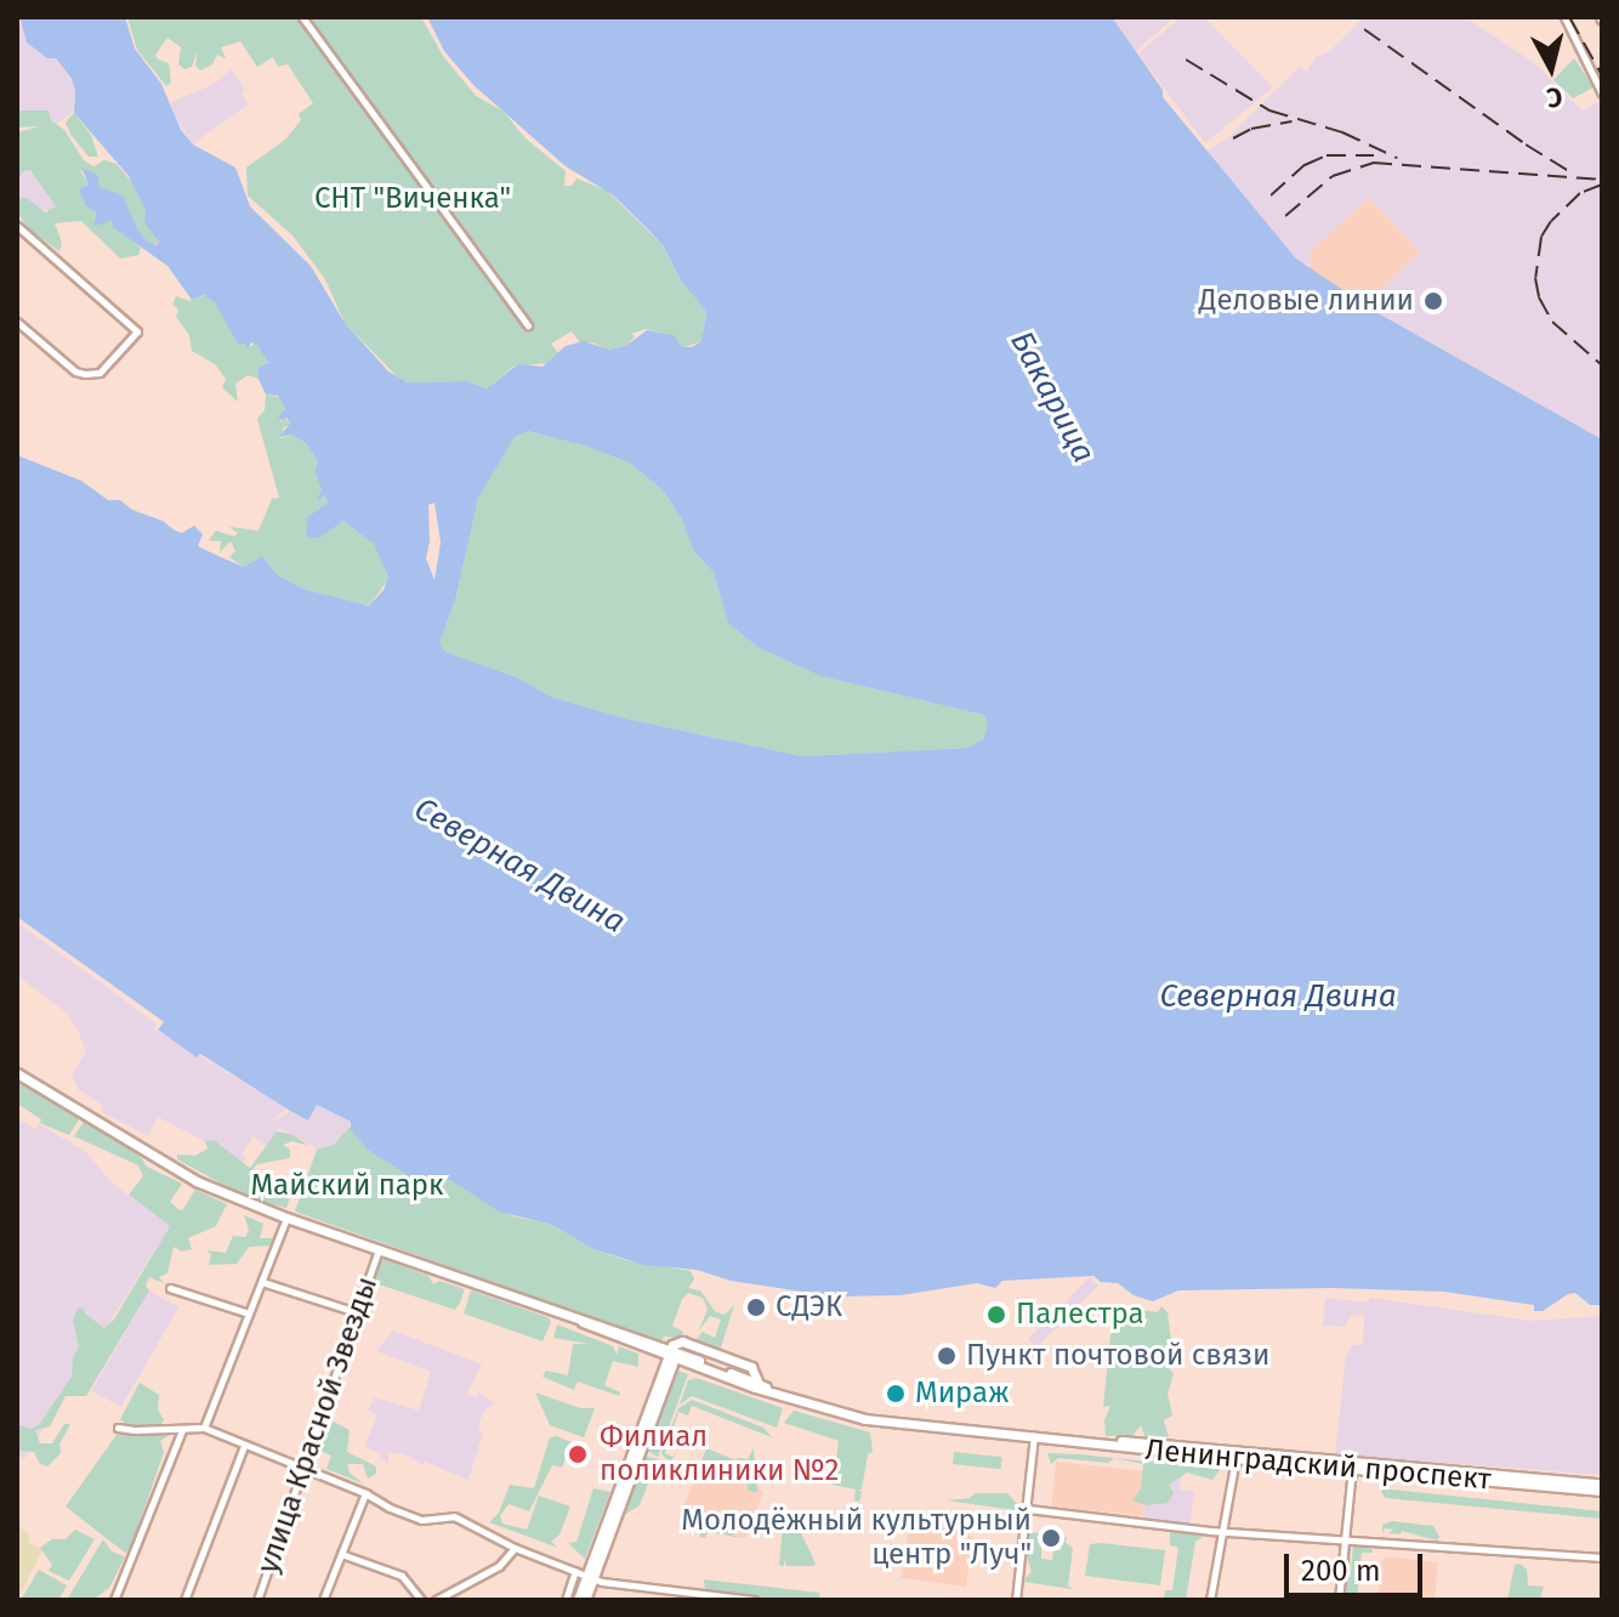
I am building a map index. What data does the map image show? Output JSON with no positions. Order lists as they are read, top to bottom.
{
  "streets": {
    "main road": ["Ленинградский проспект"],
    "street": ["улица Красной Звезды"]
  },
  "crossings": [
    ["улица Красной Звезды", "Ленинградский проспект"]
  ],
  "water": ["Бакарица", "Северная Двина"],
  "parks": ["СНТ \"Виченка\"", "Майский парк"],
  "places": [
    "Деловые линии",
    "СДЭК",
    "Палестра",
    "Пункт почтовой связи",
    "Мираж",
    "Филиал поликлиники №2",
    "Молодёжный культурный центр \"Луч\""
  ],
  "scale_bar": "200 m",
  "north": "bottom"
}
